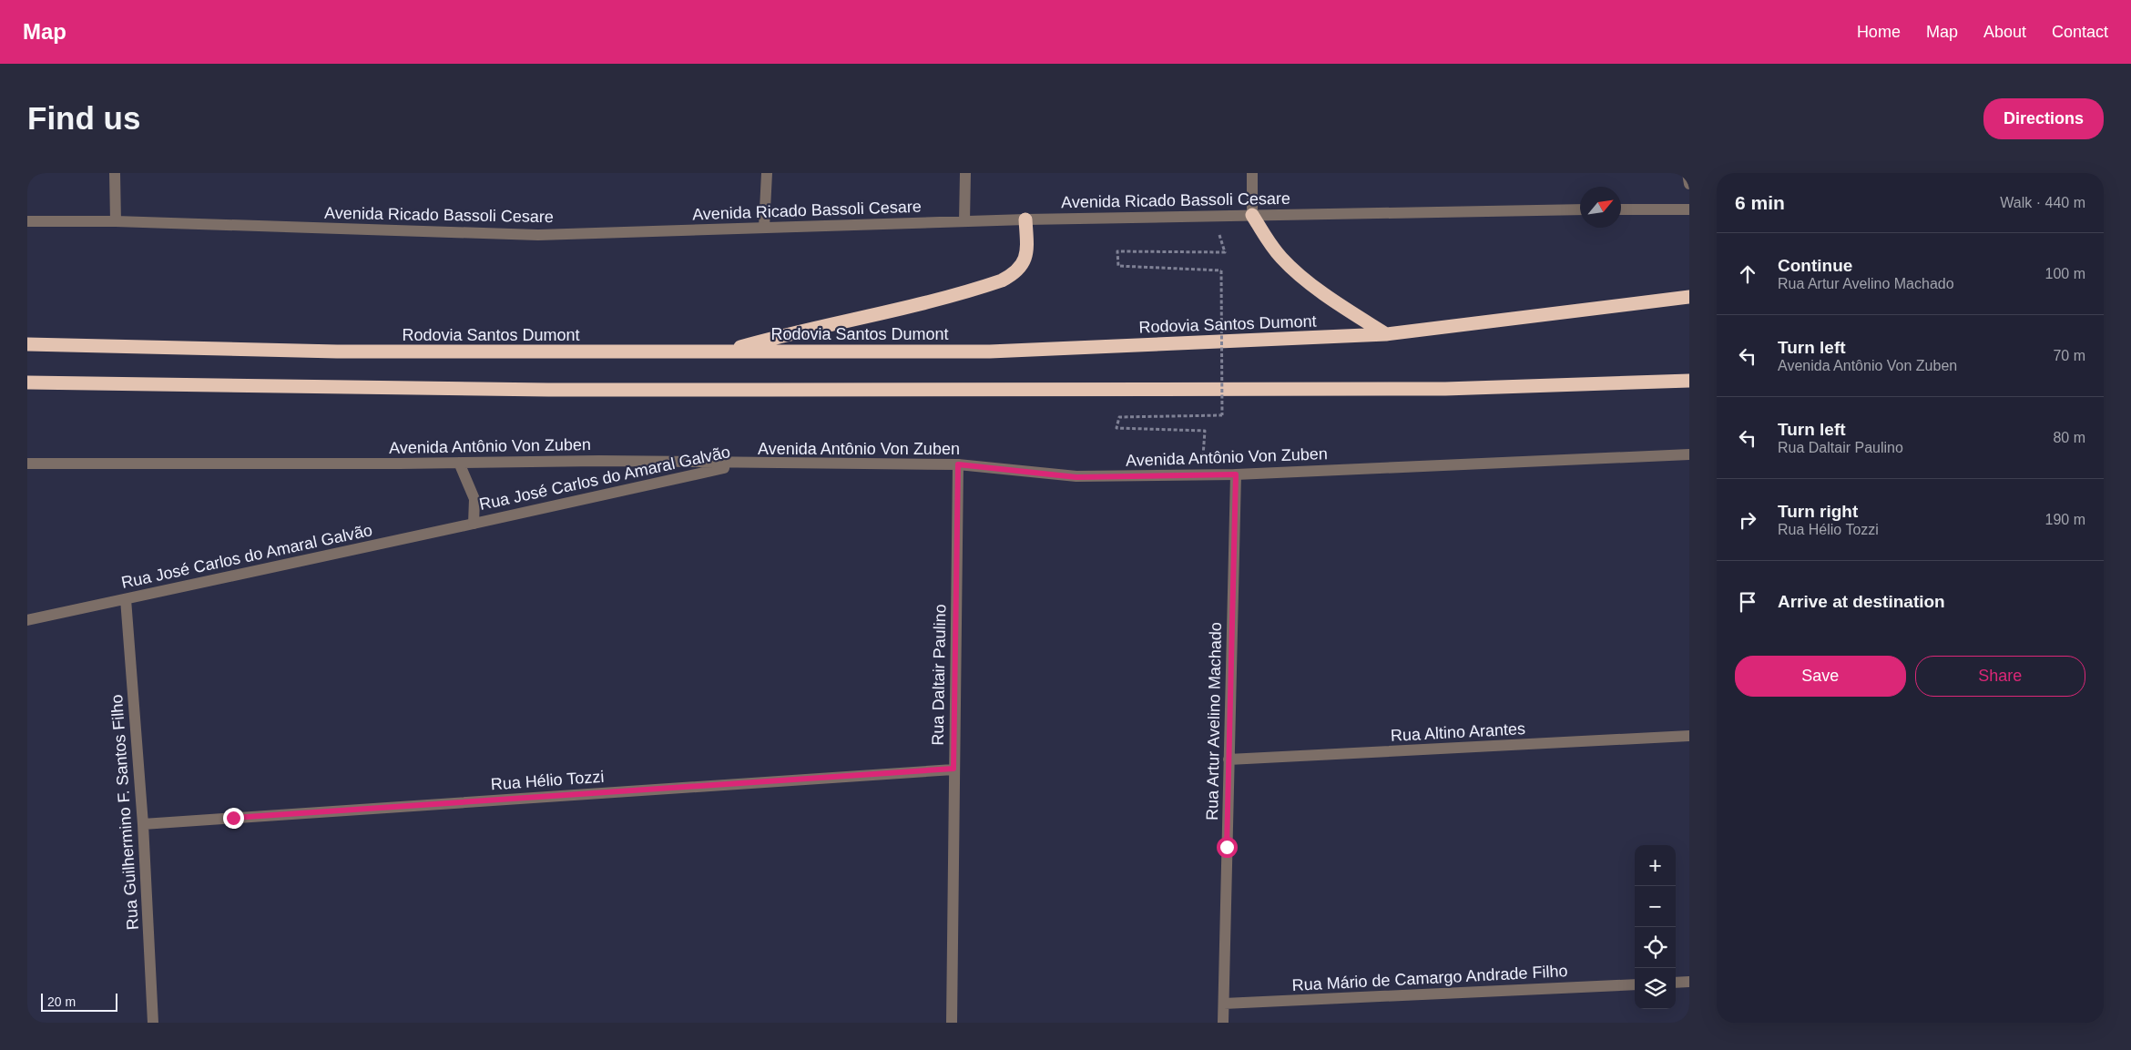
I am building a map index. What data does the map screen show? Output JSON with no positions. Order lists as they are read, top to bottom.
{
  "streets": {
    "highway": ["Rodovia Santos Dumont"],
    "street": [
      "Avenida Ricado Bassoli Cesare",
      "Avenida Antônio Von Zuben",
      "Rua José Carlos do Amaral Galvão",
      "Rua Daltair Paulino",
      "Rua Artur Avelino Machado",
      "Rua Altino Arantes",
      "Rua Hélio Tozzi",
      "Rua Guilhermino F. Santos Filho",
      "Rua Mário de Camargo Andrade Filho"
    ]
  },
  "crossings": [
    ["Avenida Antônio Von Zuben", "Rua José Carlos do Amaral Galvão"],
    ["Avenida Antônio Von Zuben", "Rua Daltair Paulino"],
    ["Avenida Antônio Von Zuben", "Rua Artur Avelino Machado"],
    ["Rua José Carlos do Amaral Galvão", "Rua Guilhermino F. Santos Filho"],
    ["Rua Daltair Paulino", "Rua Hélio Tozzi"],
    ["Rua Artur Avelino Machado", "Rua Altino Arantes"],
    ["Rua Artur Avelino Machado", "Rua Mário de Camargo Andrade Filho"],
    ["Rua Hélio Tozzi", "Rua Guilhermino F. Santos Filho"]
  ],
  "scale_bar": "20 m",
  "north": "top right",
  "page": {
    "header": "Map",
    "nav": [
      "Home",
      "Map",
      "About",
      "Contact"
    ],
    "buttons": [
      "Directions",
      ["Save", "Share"]
    ],
    "title": "Find us",
    "heading": ["6 min", "Walk · 440 m"],
    "list": [
      ["Continue", "Rua Artur Avelino Machado", "100 m"],
      ["Turn left", "Avenida Antônio Von Zuben", "70 m"],
      ["Turn left", "Rua Daltair Paulino", "80 m"],
      ["Turn right", "Rua Hélio Tozzi", "190 m"],
      "Arrive at destination"
    ],
    "map_buttons": ["+", "−"],
    "scale": "20 m"
  }
}
